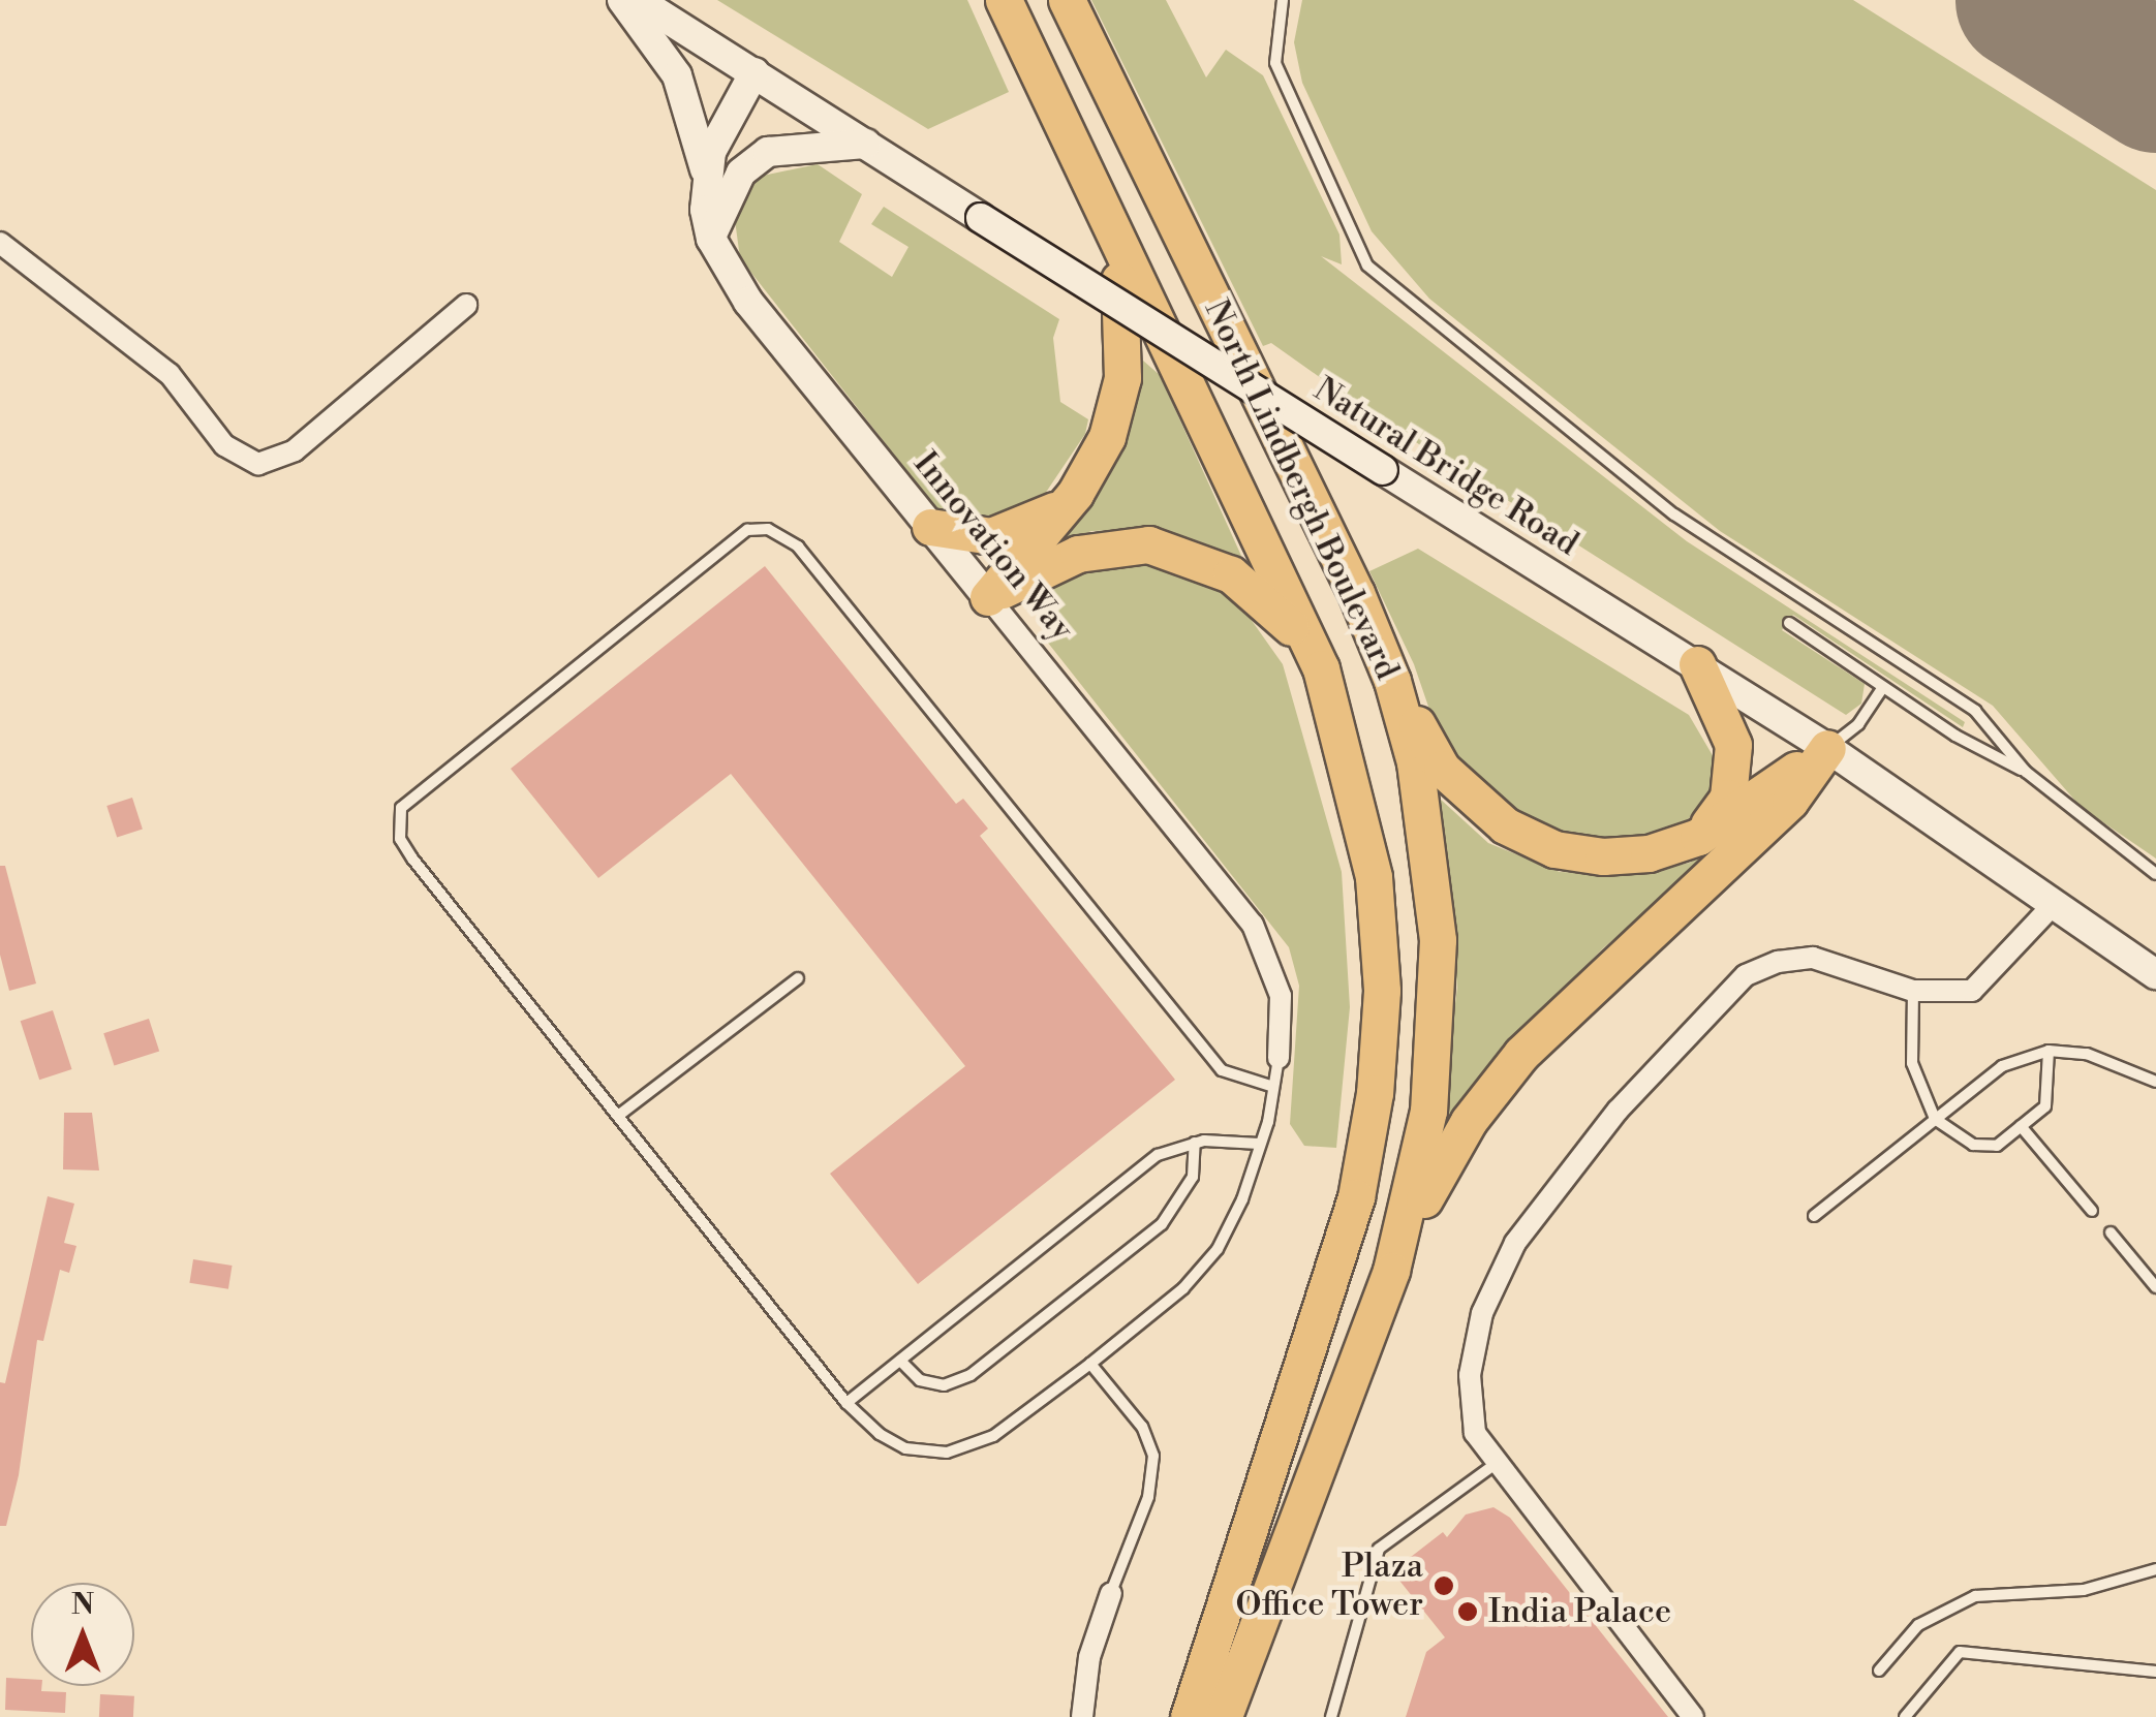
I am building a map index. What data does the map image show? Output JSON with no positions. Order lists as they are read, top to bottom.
{
  "streets": {
    "highway": ["North Lindbergh Boulevard"],
    "main road": ["Natural Bridge Road", "Innovation Way"]
  },
  "crossings": [
    ["Natural Bridge Road", "Innovation Way"]
  ],
  "places": ["Plaza Office Tower", "India Palace"],
  "north": "top"
}
